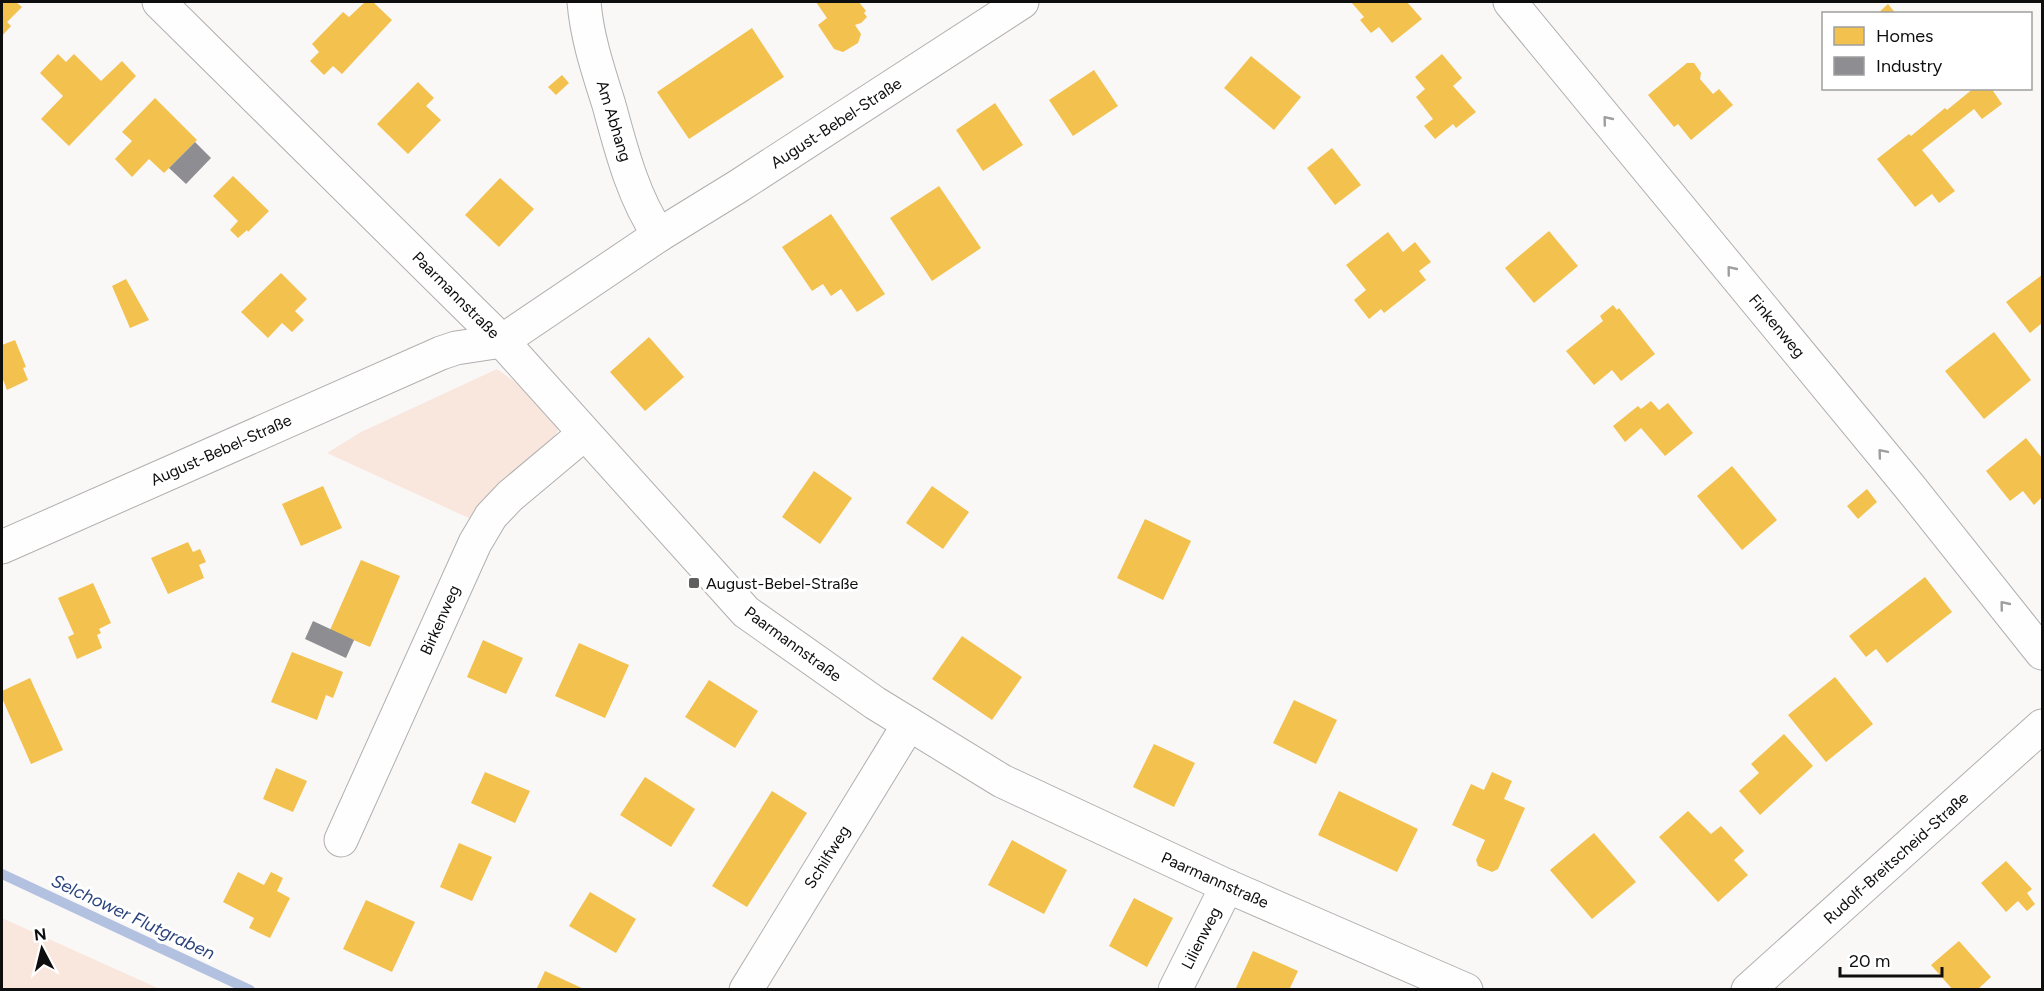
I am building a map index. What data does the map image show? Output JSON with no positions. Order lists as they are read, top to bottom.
{
  "streets": {
    "street": [
      "Am Abhang",
      "August-Bebel-Straße",
      "Paarmannstraße",
      "Finkenweg",
      "Birkenweg",
      "Schilfweg",
      "Rudolf-Breitscheid-Straße",
      "Lilienweg"
    ]
  },
  "crossings": [
    ["Am Abhang", "August-Bebel-Straße"],
    ["August-Bebel-Straße", "Paarmannstraße"],
    ["Paarmannstraße", "Birkenweg"],
    ["Paarmannstraße", "Schilfweg"],
    ["Paarmannstraße", "Lilienweg"]
  ],
  "one_way": ["Finkenweg"],
  "water": ["Selchower Flutgraben"],
  "places": {
    "transit": ["August-Bebel-Straße"]
  },
  "legend": ["Homes", "Industry"],
  "scale_bar": "20 m",
  "north": "top"
}
